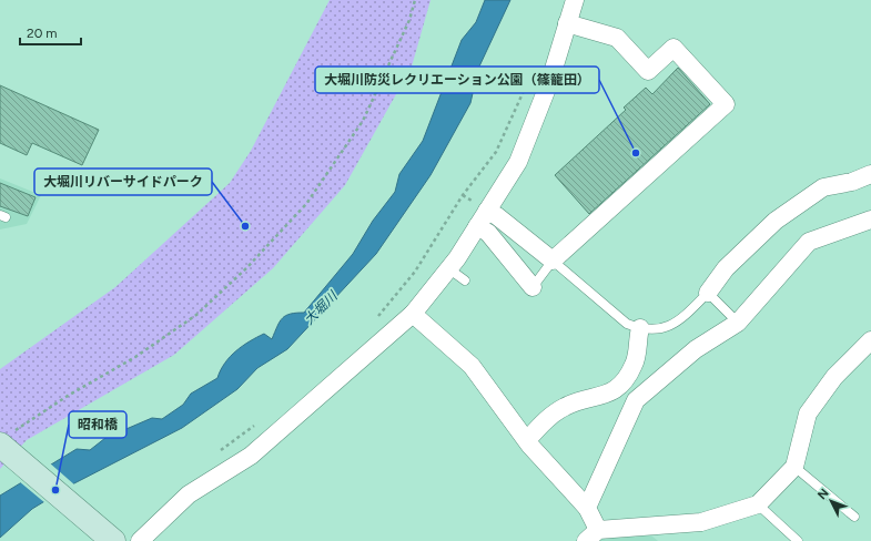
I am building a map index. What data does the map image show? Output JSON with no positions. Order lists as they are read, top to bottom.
{
  "water": ["大堀川"],
  "places": ["大堀川防災レクリエーション公園（篠籠田）", "大堀川リバーサイドパーク", "昭和橋"],
  "scale_bar": "20 m",
  "north": "top left"
}
